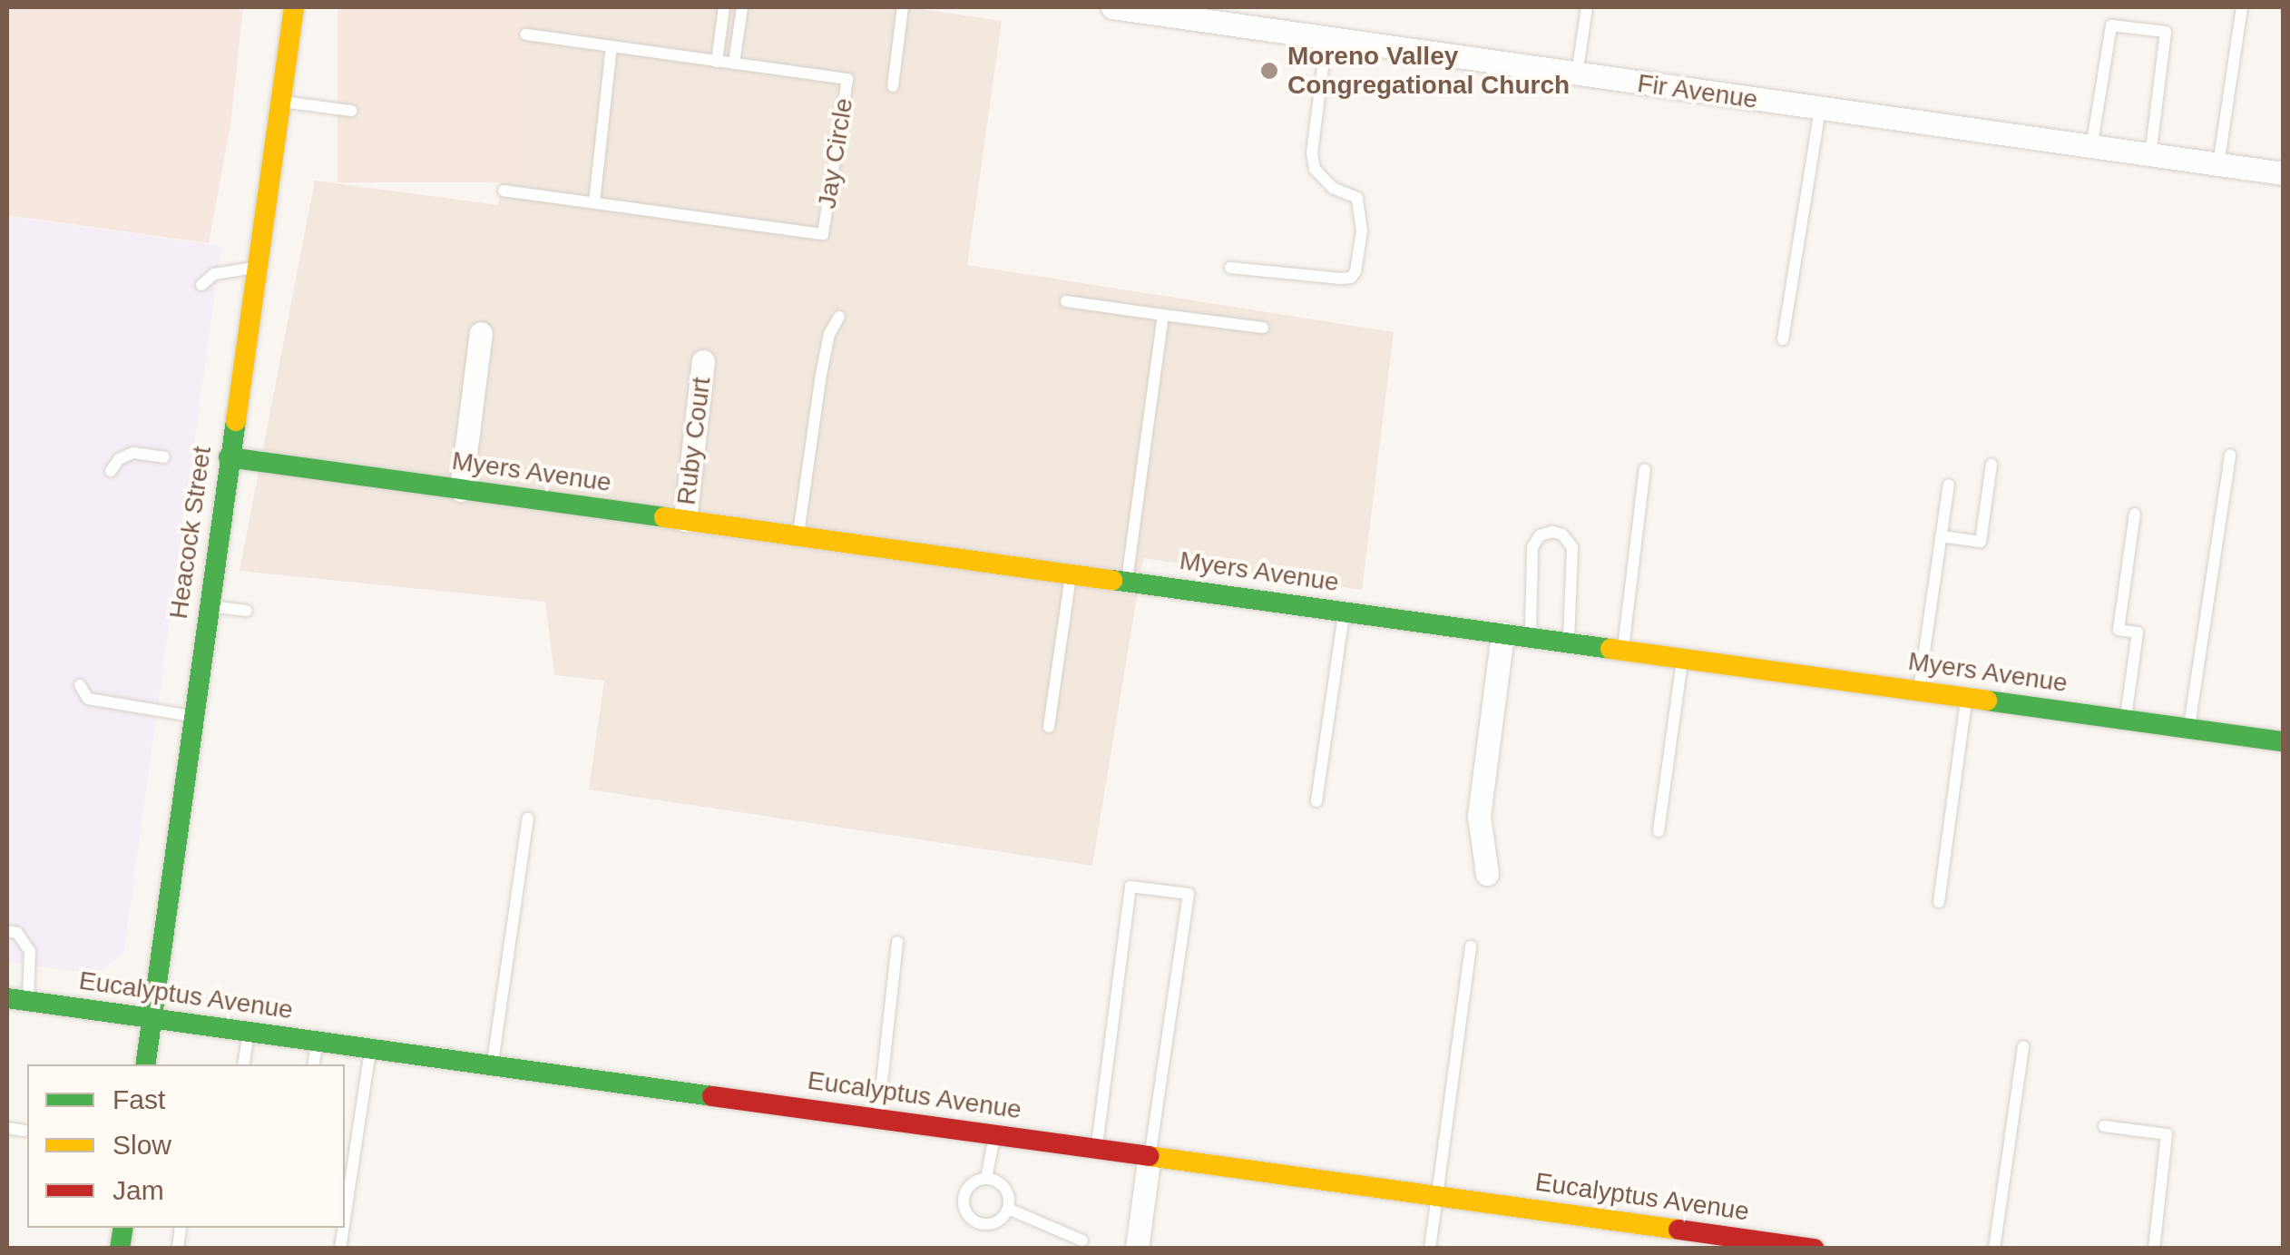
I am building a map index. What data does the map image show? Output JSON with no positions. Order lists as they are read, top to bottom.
{
  "streets": {
    "street": [
      "Fir Avenue",
      "Ruby Court",
      "Myers Avenue",
      "Heacock Street",
      "Eucalyptus Avenue"
    ],
    "lane": ["Jay Circle"]
  },
  "crossings": [
    ["Ruby Court", "Myers Avenue"],
    ["Myers Avenue", "Heacock Street"],
    ["Heacock Street", "Eucalyptus Avenue"]
  ],
  "places": ["Moreno Valley Congregational Church"],
  "legend": ["Fast", "Slow", "Jam"]
}
